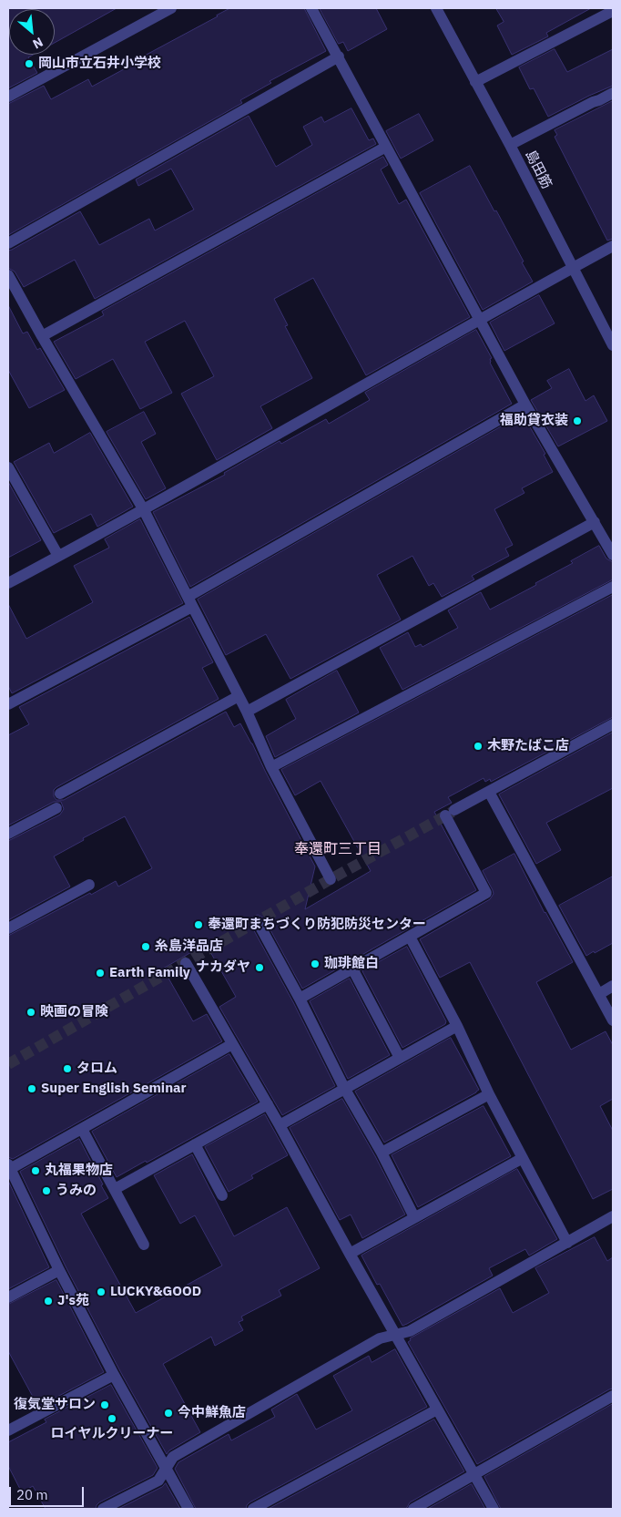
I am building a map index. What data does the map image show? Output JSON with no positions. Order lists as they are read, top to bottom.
{
  "streets": {
    "street": ["島田筋"]
  },
  "districts": ["奉還町三丁目"],
  "places": [
    "岡山市立石井小学校",
    "福助貸衣装",
    "木野たばこ店",
    "奉還町まちづくり防犯防災センター",
    "糸島洋品店",
    "珈琲館白",
    "ナカダヤ",
    "Earth Family",
    "映画の冒険",
    "タロム",
    "Super English Seminar",
    "丸福果物店",
    "うみの",
    "LUCKY&GOOD",
    "J's苑",
    "復気堂サロン",
    "今中鮮魚店",
    "ロイヤルクリーナー"
  ],
  "scale_bar": "20 m",
  "north": "bottom right"
}
